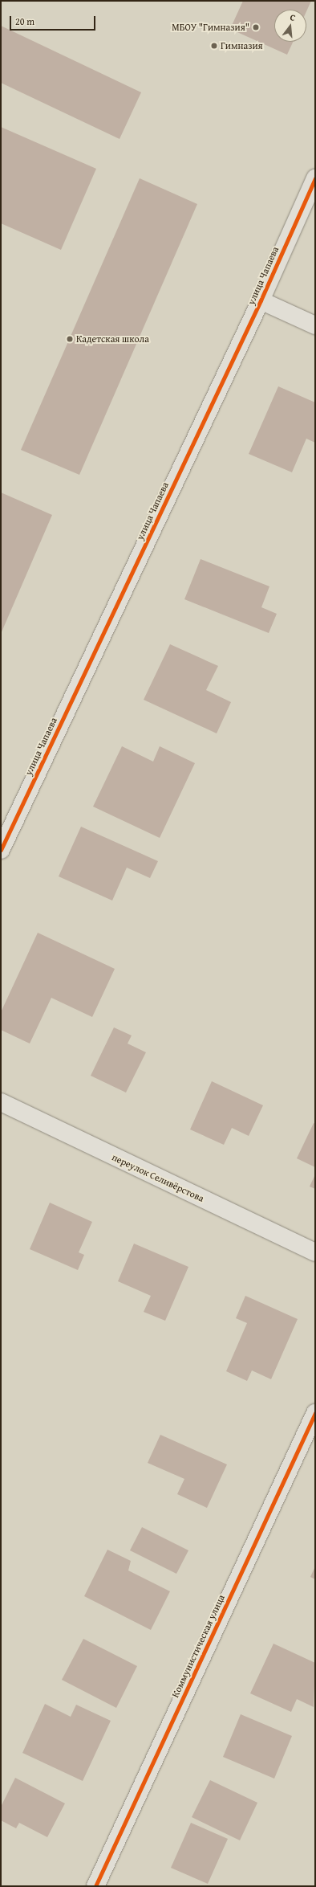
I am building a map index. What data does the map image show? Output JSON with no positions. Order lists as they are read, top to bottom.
{
  "streets": {
    "street": ["улица Чапаева", "переулок Селивёрстова", "Коммунистическая улица"]
  },
  "places": ["МБОУ \"Гимназия\"", "Гимназия", "Кадетская школа"],
  "scale_bar": "20 m",
  "north": "top"
}
